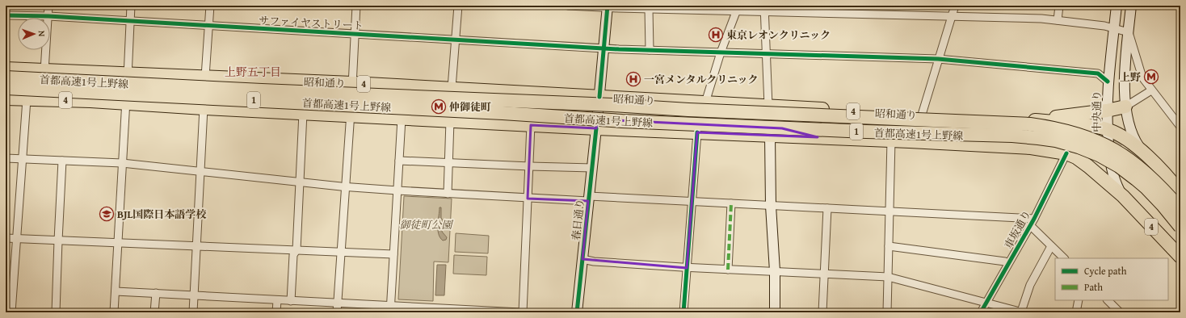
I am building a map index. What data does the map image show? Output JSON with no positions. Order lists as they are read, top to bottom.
{
  "streets": {
    "highway": [
      "首都高速1号上野線",
      "昭和通り",
      "4",
      "1"
    ],
    "main road": ["中央通り", "春日通り"],
    "street": ["サファイヤストリート", "車坂通り"]
  },
  "crossings": [
    ["サファイヤストリート", "中央通り"],
    ["サファイヤストリート", "春日通り"],
    ["昭和通り", "中央通り"],
    ["昭和通り", "春日通り"],
    ["4", "中央通り"],
    ["4", "春日通り"],
    ["4", "車坂通り"]
  ],
  "districts": ["上野五丁目"],
  "parks": ["御徒町公園"],
  "places": {
    "hospital": ["東京レオンクリニック", "一宮メンタルクリニック"],
    "metro station": ["上野", "仲御徒町"],
    "school or university": ["BJL国際日本語学校"]
  },
  "legend": ["Cycle path", "Path"],
  "north": "right"
}
